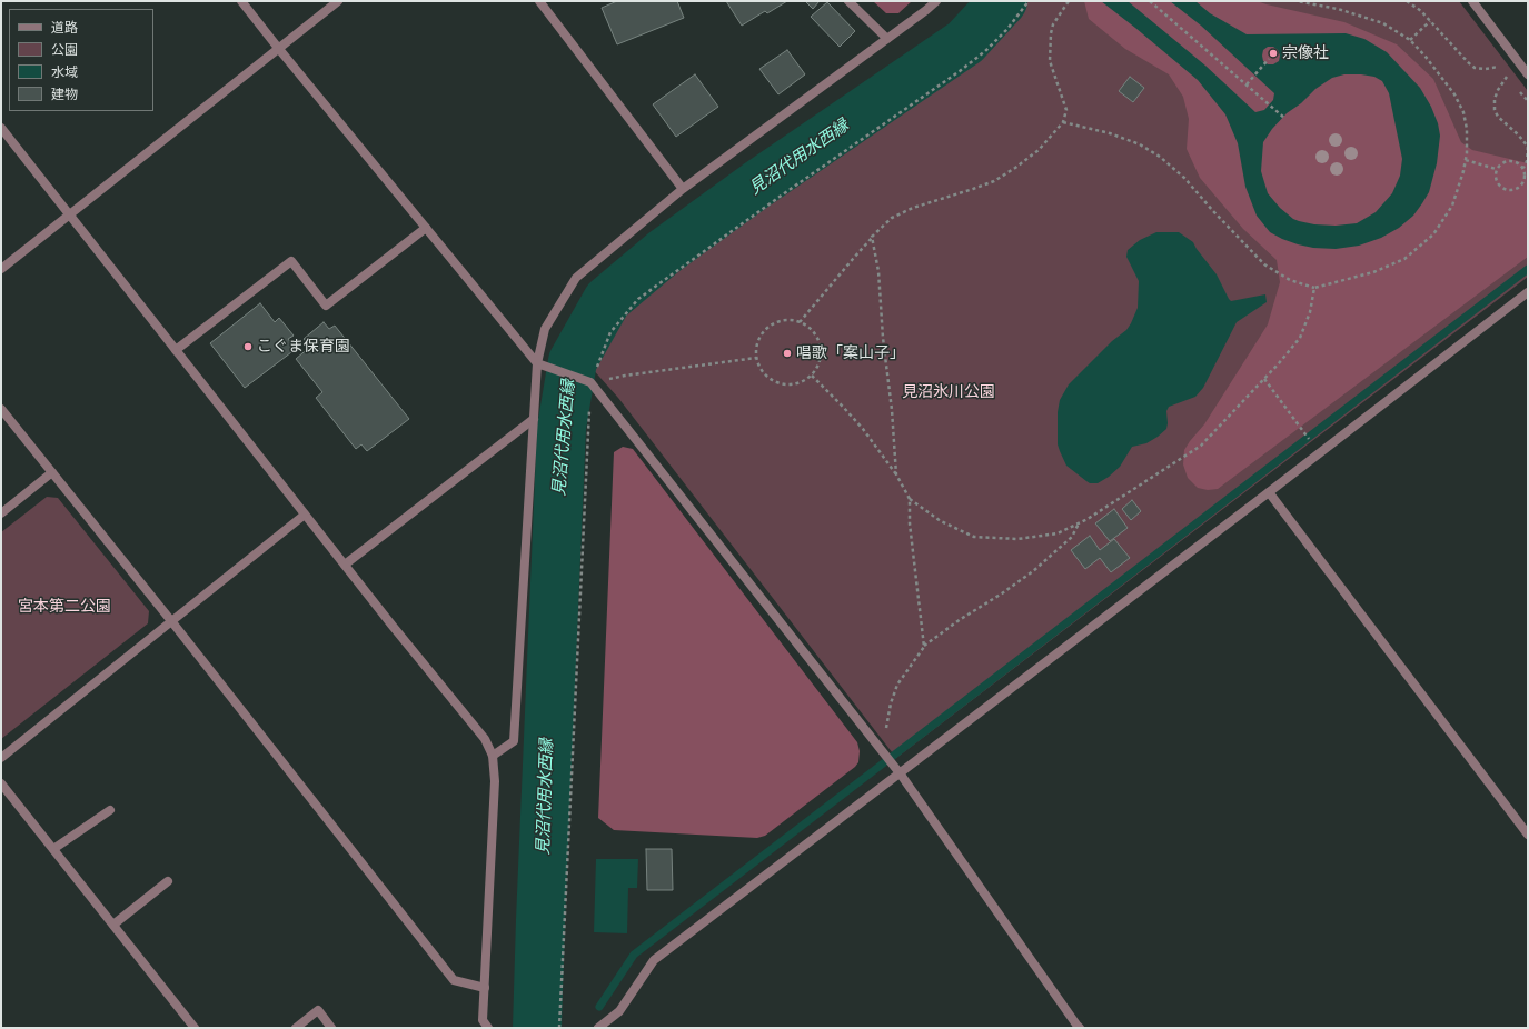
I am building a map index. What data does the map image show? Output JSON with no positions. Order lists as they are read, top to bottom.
{
  "water": ["見沼代用水西縁"],
  "parks": ["見沼氷川公園", "宮本第二公園"],
  "places": ["宗像社", "こぐま保育園", "唱歌「案山子」"],
  "legend": [
    "道路",
    "公園",
    "水域",
    "建物"
  ]
}
